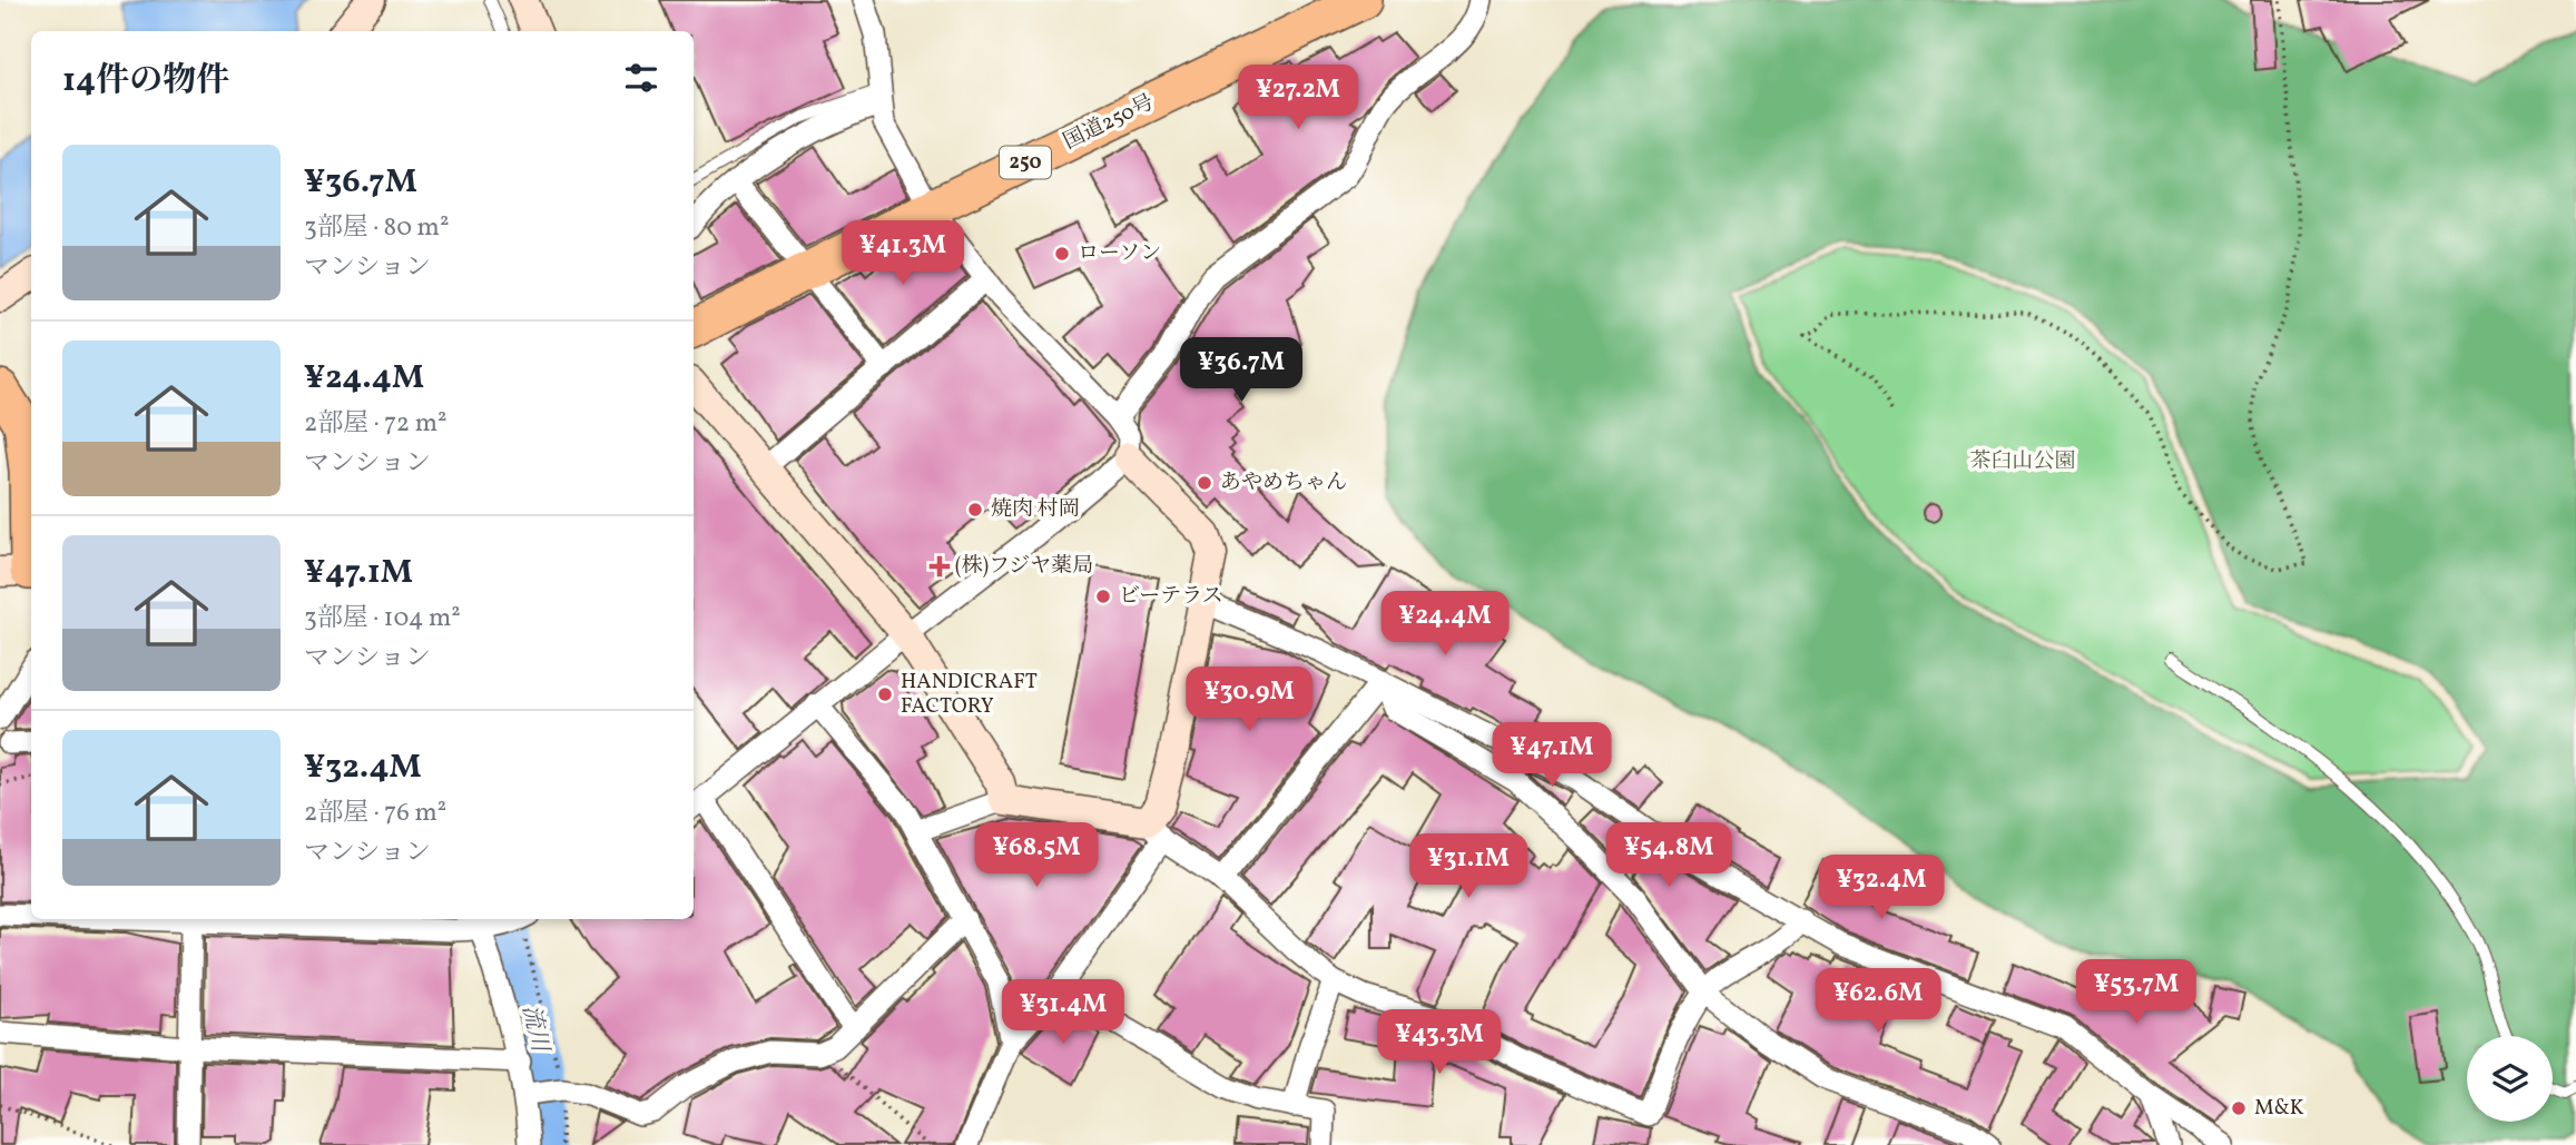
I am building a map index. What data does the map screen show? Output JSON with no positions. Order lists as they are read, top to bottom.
{
  "streets": {
    "highway": ["国道250号", "250"]
  },
  "water": ["流川"],
  "parks": ["茶臼山公園"],
  "places": {
    "other": [
      "ローソン",
      "あやめちゃん",
      "焼肉 村岡",
      "ビーテラス",
      "HANDICRAFT FACTORY",
      "M&K"
    ],
    "health": ["(株)フジヤ薬局"]
  },
  "page": {
    "heading": "14件の物件",
    "price": [
      "¥27.2M",
      "¥41.3M",
      "¥36.7M",
      "¥24.4M",
      "¥30.9M",
      "¥47.1M",
      "¥68.5M",
      "¥54.8M",
      "¥31.1M",
      "¥32.4M",
      "¥53.7M",
      "¥62.6M",
      "¥31.4M",
      "¥43.3M"
    ],
    "list": [
      {
        "name": "¥36.7M",
        "note": "3部屋 · 80 m² · マンション"
      },
      {
        "name": "¥24.4M",
        "note": "2部屋 · 72 m² · マンション"
      },
      {
        "name": "¥47.1M",
        "note": "3部屋 · 104 m² · マンション"
      },
      {
        "name": "¥32.4M",
        "note": "2部屋 · 76 m² · マンション"
      }
    ]
  }
}
